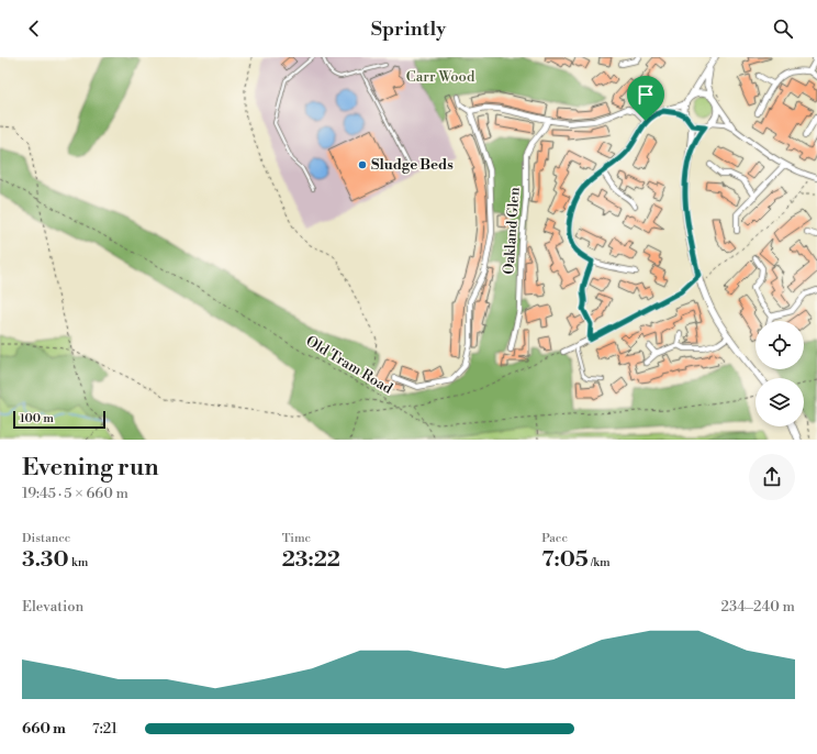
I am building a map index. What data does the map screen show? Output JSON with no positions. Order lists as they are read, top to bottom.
{
  "streets": {
    "street": ["Oakland Glen"],
    "path": ["Old Tram Road"]
  },
  "parks": ["Carr Wood"],
  "places": ["Sludge Beds"],
  "scale_bar": "100 m",
  "page": {
    "header": "Sprintly",
    "scale": "100 m",
    "heading": ["Evening run", "19:45 · 5 × 660 m"],
    "stats": [
      ["Distance", "3.30 km"],
      ["Time", "23:22"],
      ["Pace", "7:05 /km"]
    ],
    "chart": ["Elevation", "234–240 m"],
    "list": [
      {
        "name": "660 m",
        "note": "7:21"
      }
    ]
  }
}
